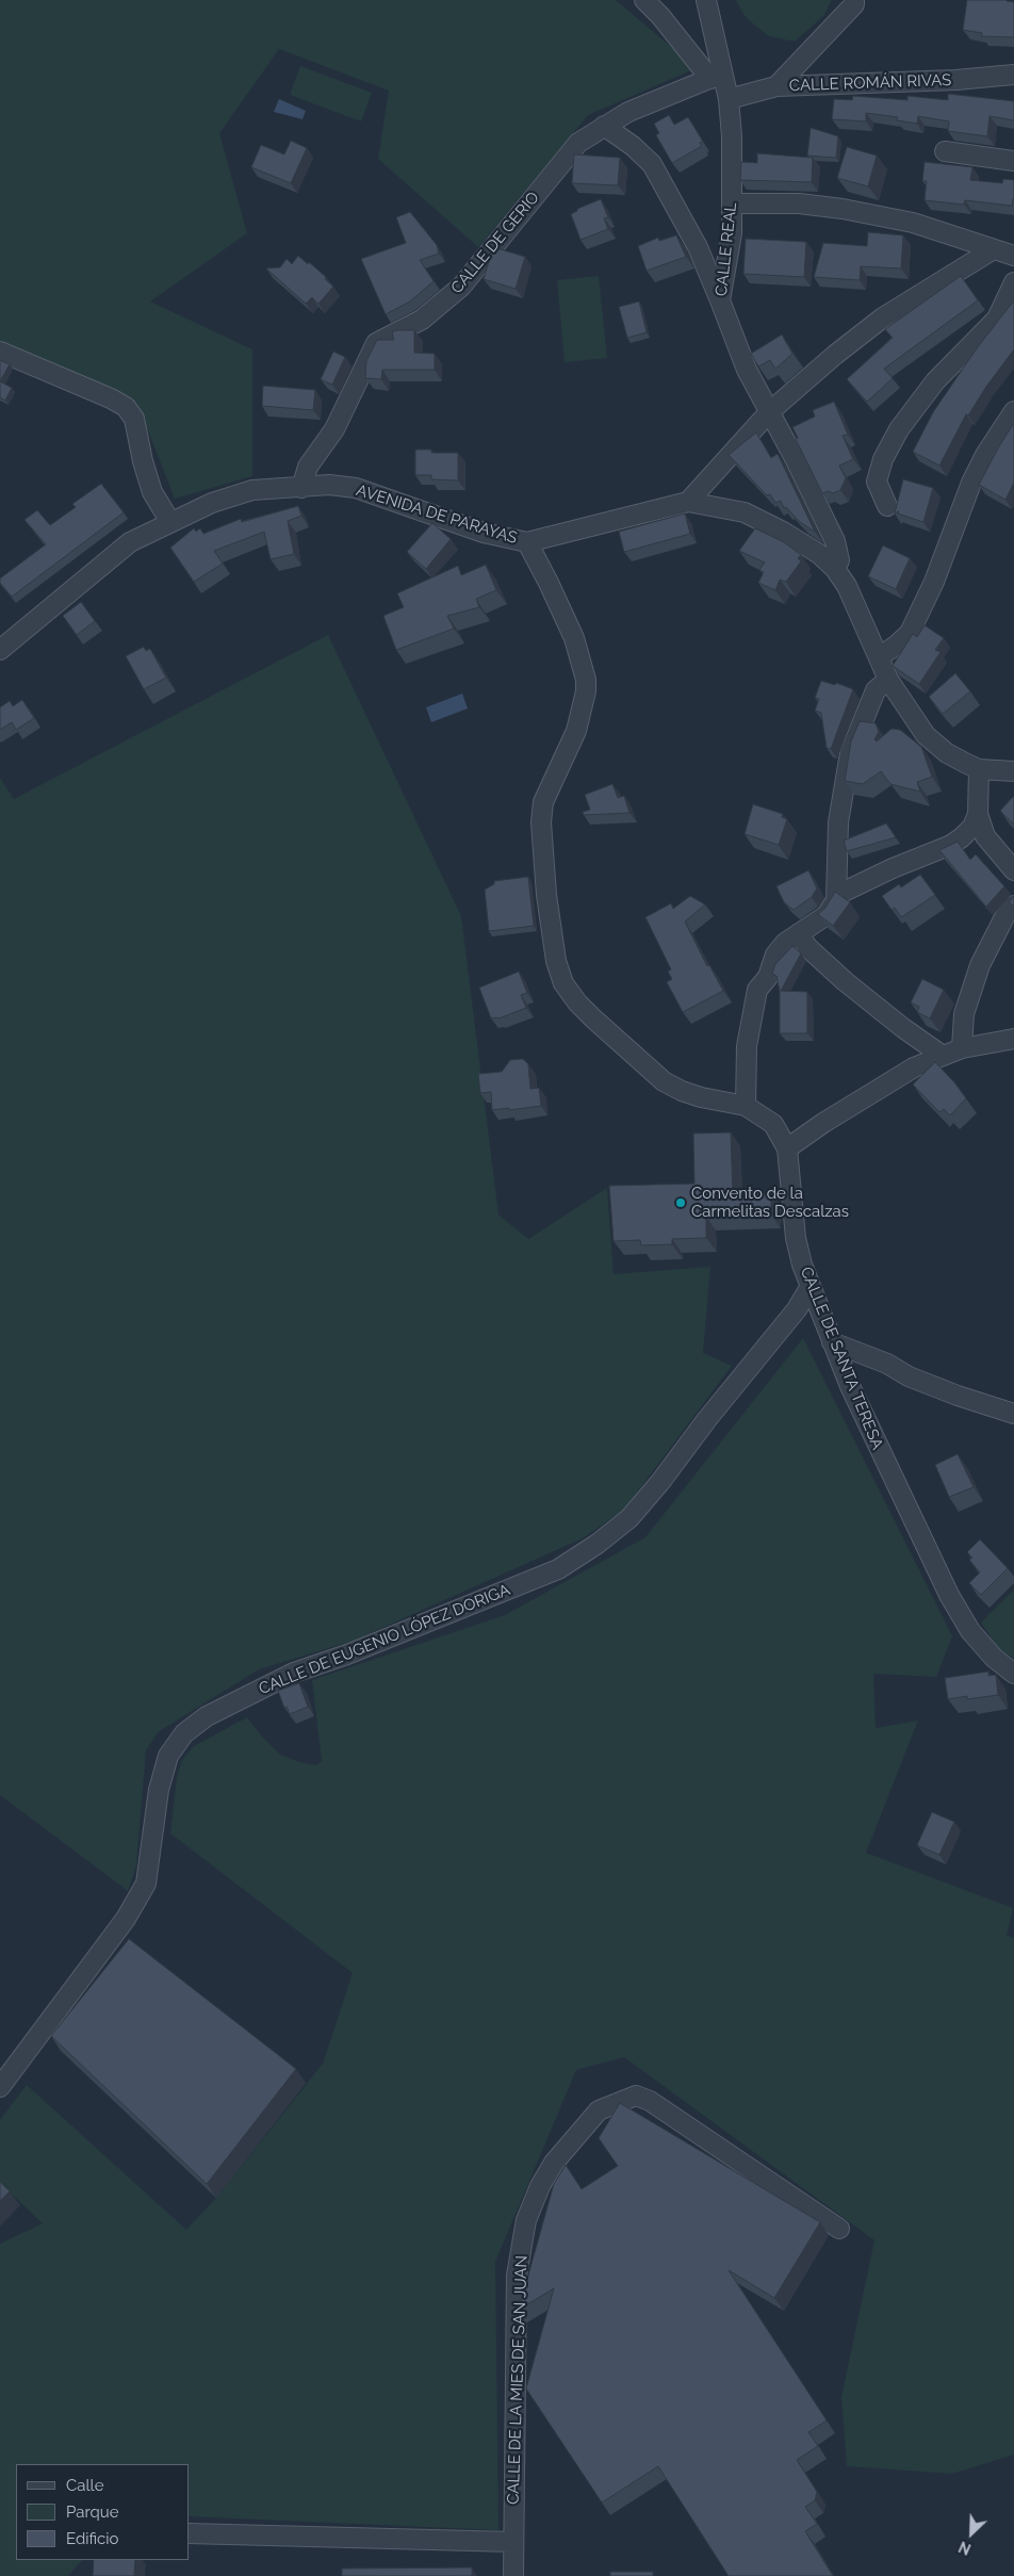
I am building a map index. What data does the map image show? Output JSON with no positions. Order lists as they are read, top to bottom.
{
  "streets": {
    "street": [
      "CALLE ROMÁN RIVAS",
      "CALLE DE GERIO",
      "CALLE REAL",
      "AVENIDA DE PARAYAS",
      "CALLE DE SANTA TERESA",
      "CALLE DE EUGENIO LÓPEZ DORIGA",
      "CALLE DE LA MIES DE SAN JUAN"
    ]
  },
  "crossings": [
    ["CALLE ROMÁN RIVAS", "CALLE REAL"],
    ["CALLE DE GERIO", "CALLE REAL"],
    ["CALLE DE GERIO", "AVENIDA DE PARAYAS"],
    ["CALLE REAL", "AVENIDA DE PARAYAS"],
    ["AVENIDA DE PARAYAS", "CALLE DE SANTA TERESA"],
    ["CALLE DE SANTA TERESA", "CALLE DE EUGENIO LÓPEZ DORIGA"]
  ],
  "places": ["Convento de la Carmelitas Descalzas"],
  "legend": ["Calle", "Parque", "Edificio"],
  "north": "bottom left"
}
